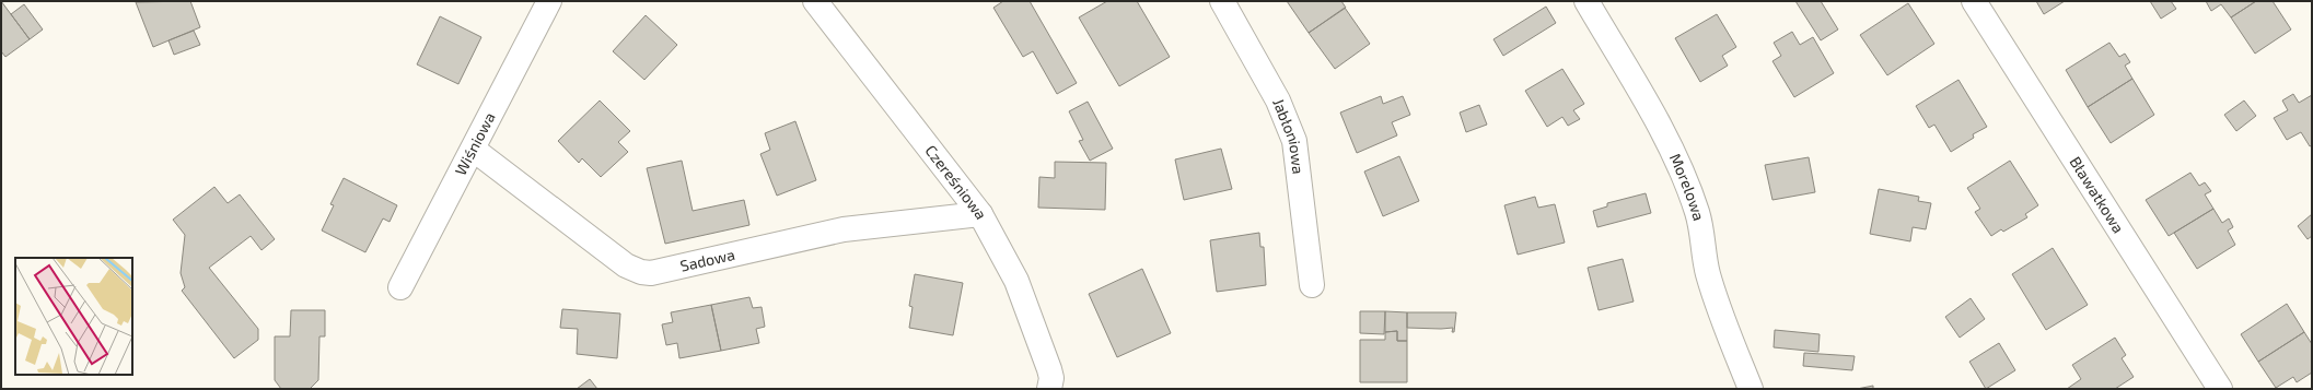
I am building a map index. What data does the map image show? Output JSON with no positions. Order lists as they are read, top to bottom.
{
  "streets": {
    "street": [
      "Jabłoniowa",
      "Wiśniowa",
      "Czereśniowa",
      "Morelowa",
      "Bławatkowa",
      "Sadowa"
    ]
  },
  "crossings": [
    ["Wiśniowa", "Sadowa"],
    ["Czereśniowa", "Sadowa"]
  ]
}
